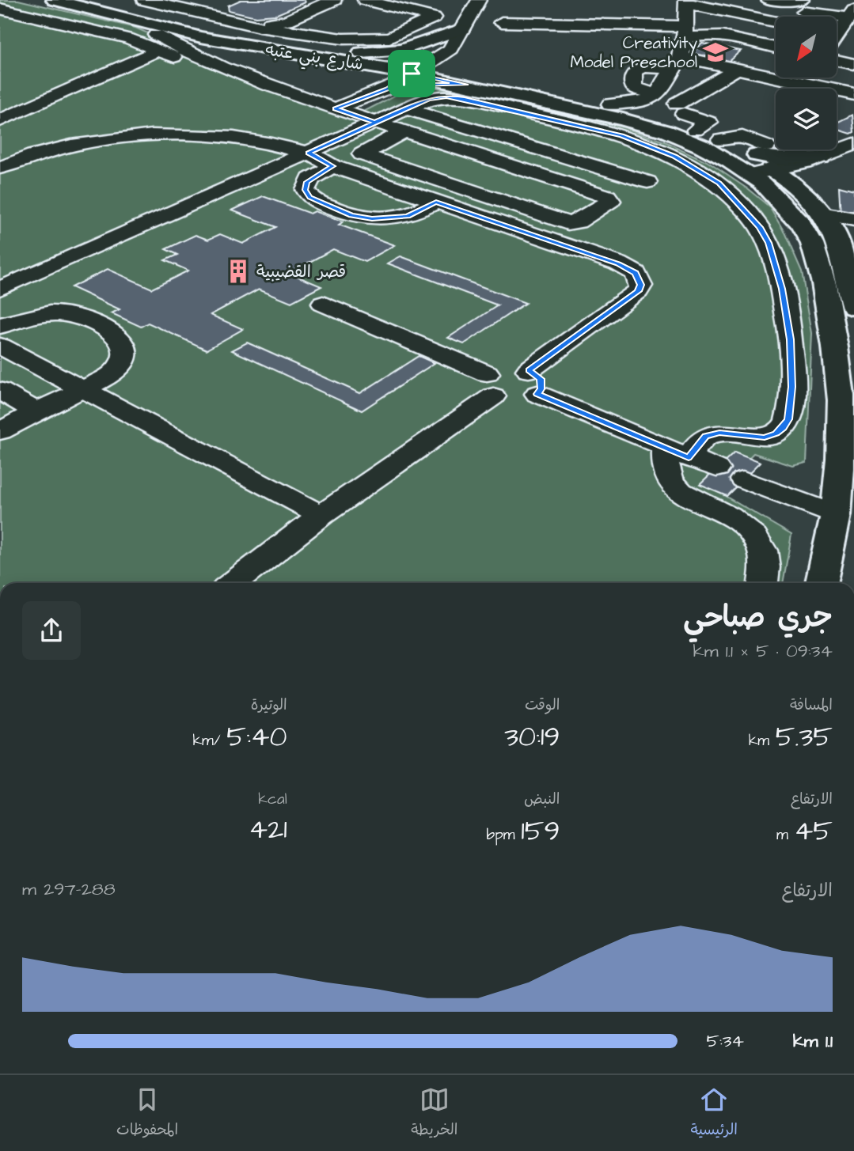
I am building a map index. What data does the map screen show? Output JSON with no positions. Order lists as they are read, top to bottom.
{
  "streets": {
    "main road": ["شارع بني عتبه"]
  },
  "places": {
    "school or university": ["Creativity Model Preschool"],
    "building": ["قصر القضيبية"]
  },
  "north": "bottom left",
  "page": {
    "heading": ["جري صباحي", "09:34 · 5 × 1.1 km"],
    "stats": [
      ["المسافة", "5.35 km"],
      ["الوقت", "30:19"],
      ["الوتيرة", "5:40 /km"],
      ["الارتفاع", "45 m"],
      ["النبض", "159 bpm"],
      ["kcal", "421"]
    ],
    "chart": ["الارتفاع", "288–297 m"],
    "list": [
      {
        "name": "1.1 km",
        "note": "5:34"
      }
    ],
    "tabs": ["الرئيسية", "الخريطة", "المحفوظات"]
  }
}
